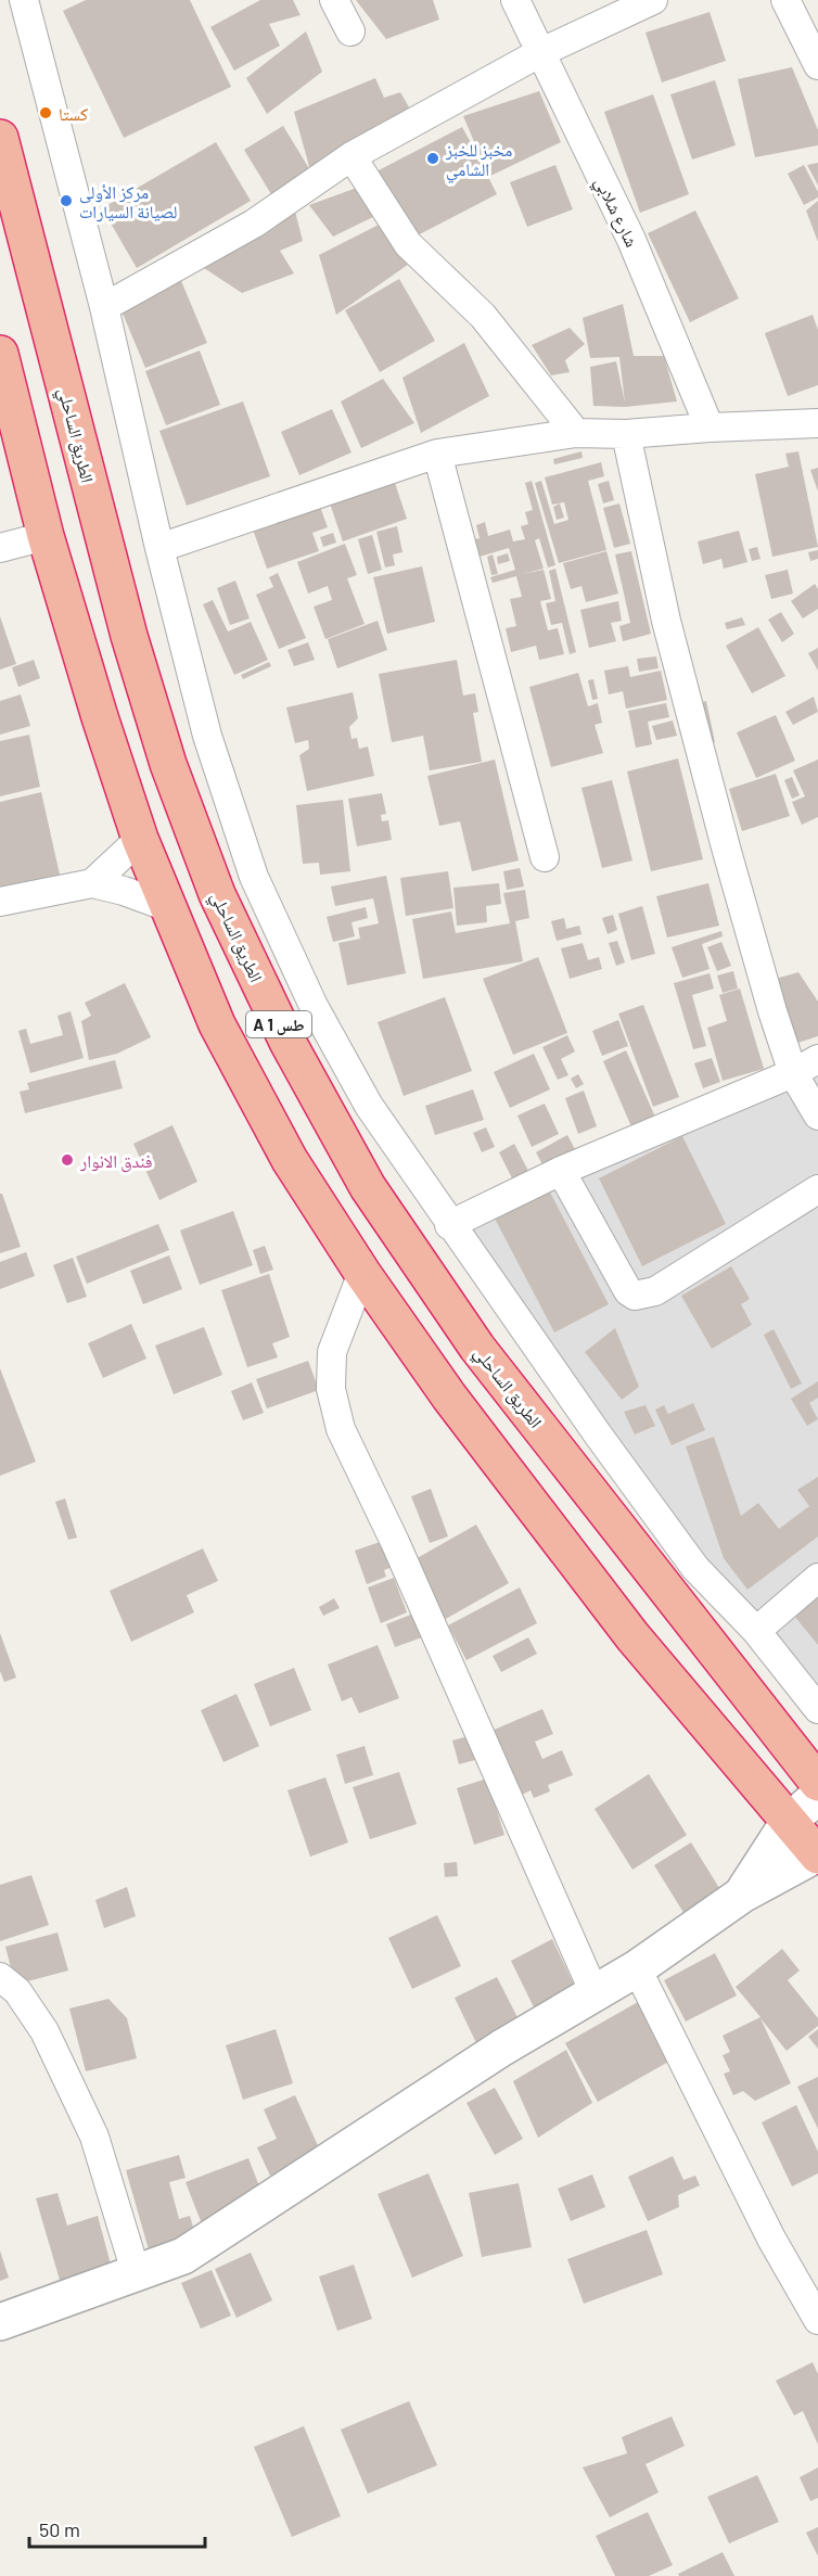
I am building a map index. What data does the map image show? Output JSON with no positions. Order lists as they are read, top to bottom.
{
  "streets": {
    "highway": ["الطريق الساحلي", "A 1 طس"],
    "street": ["شارع شلابي"]
  },
  "places": [
    "كستا",
    "مخبز للخبز الشامي",
    "مركز الأولى لصيانة السيارات",
    "فندق الانوار"
  ],
  "scale_bar": "50 m"
}
